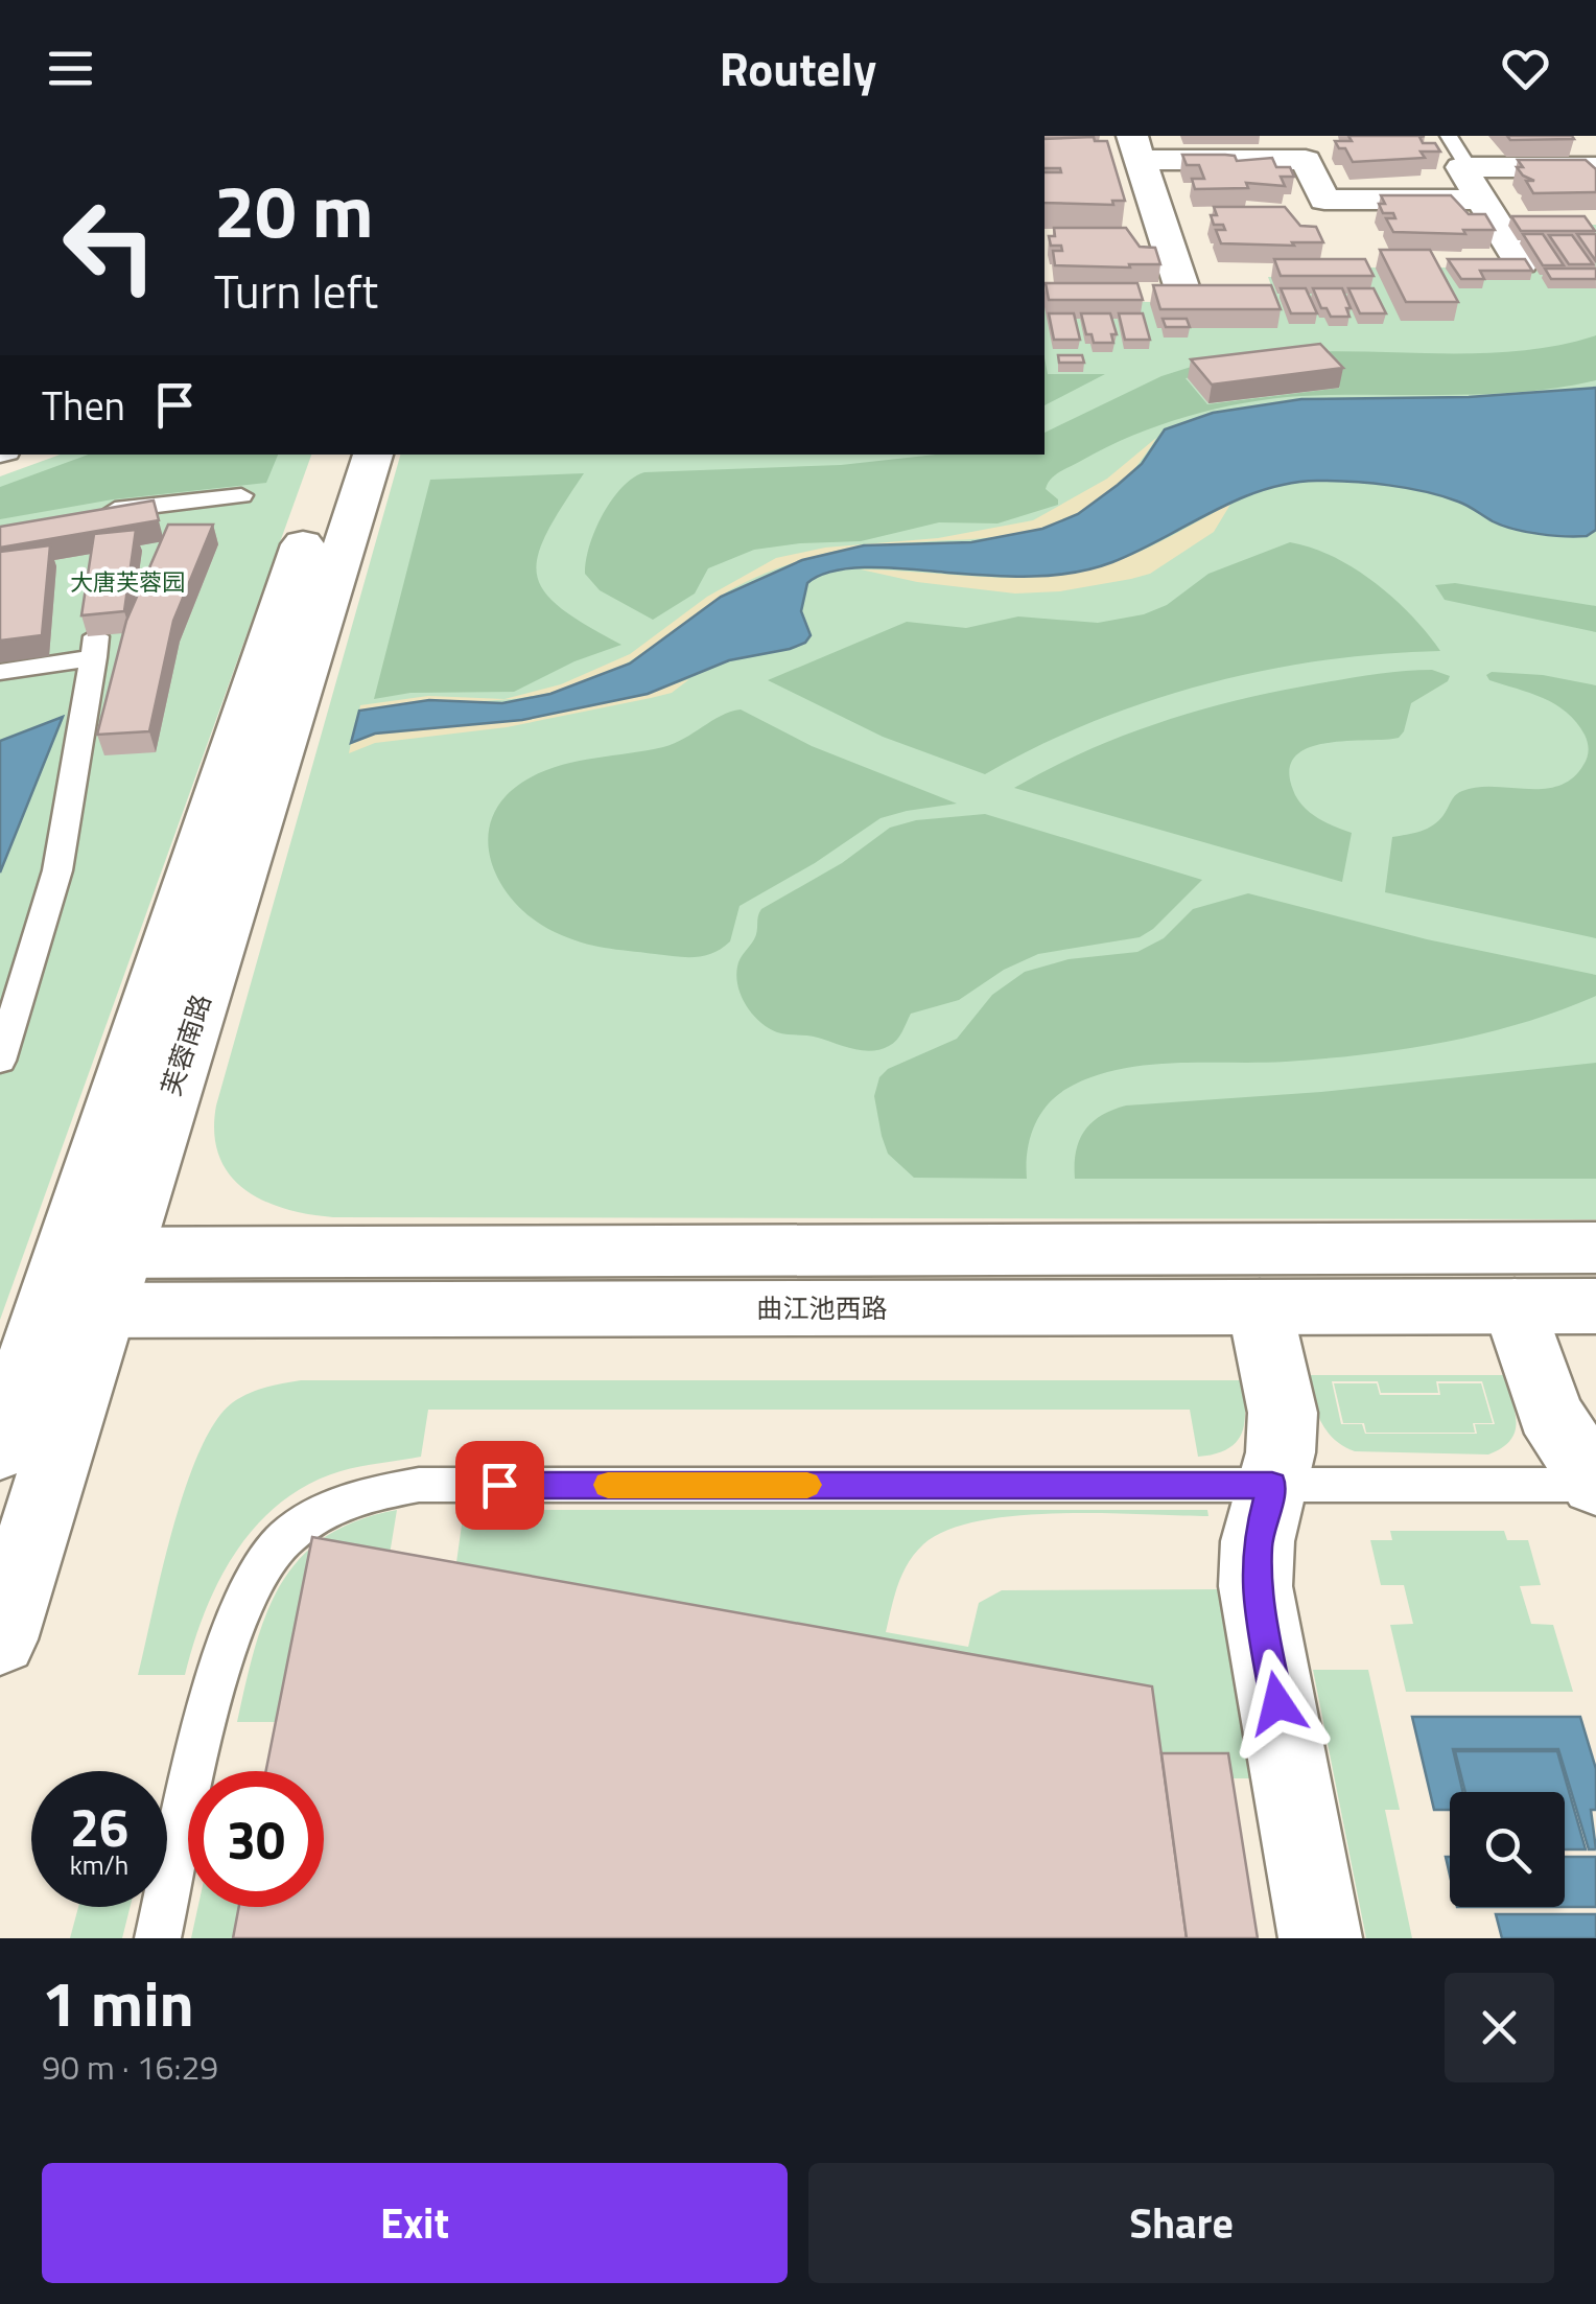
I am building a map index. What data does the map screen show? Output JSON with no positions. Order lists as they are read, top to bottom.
{
  "streets": {
    "street": ["芙蓉南路", "曲江池西路"]
  },
  "crossings": [
    ["芙蓉南路", "曲江池西路"]
  ],
  "parks": ["大唐芙蓉园"],
  "page": {
    "header": "Routely",
    "turn": ["20 m", "Turn left"],
    "then": "Then",
    "speed": "26 km/h",
    "limit": "30",
    "heading": ["1 min", "90 m · 16:29"],
    "buttons": ["Exit", "Share"]
  }
}
